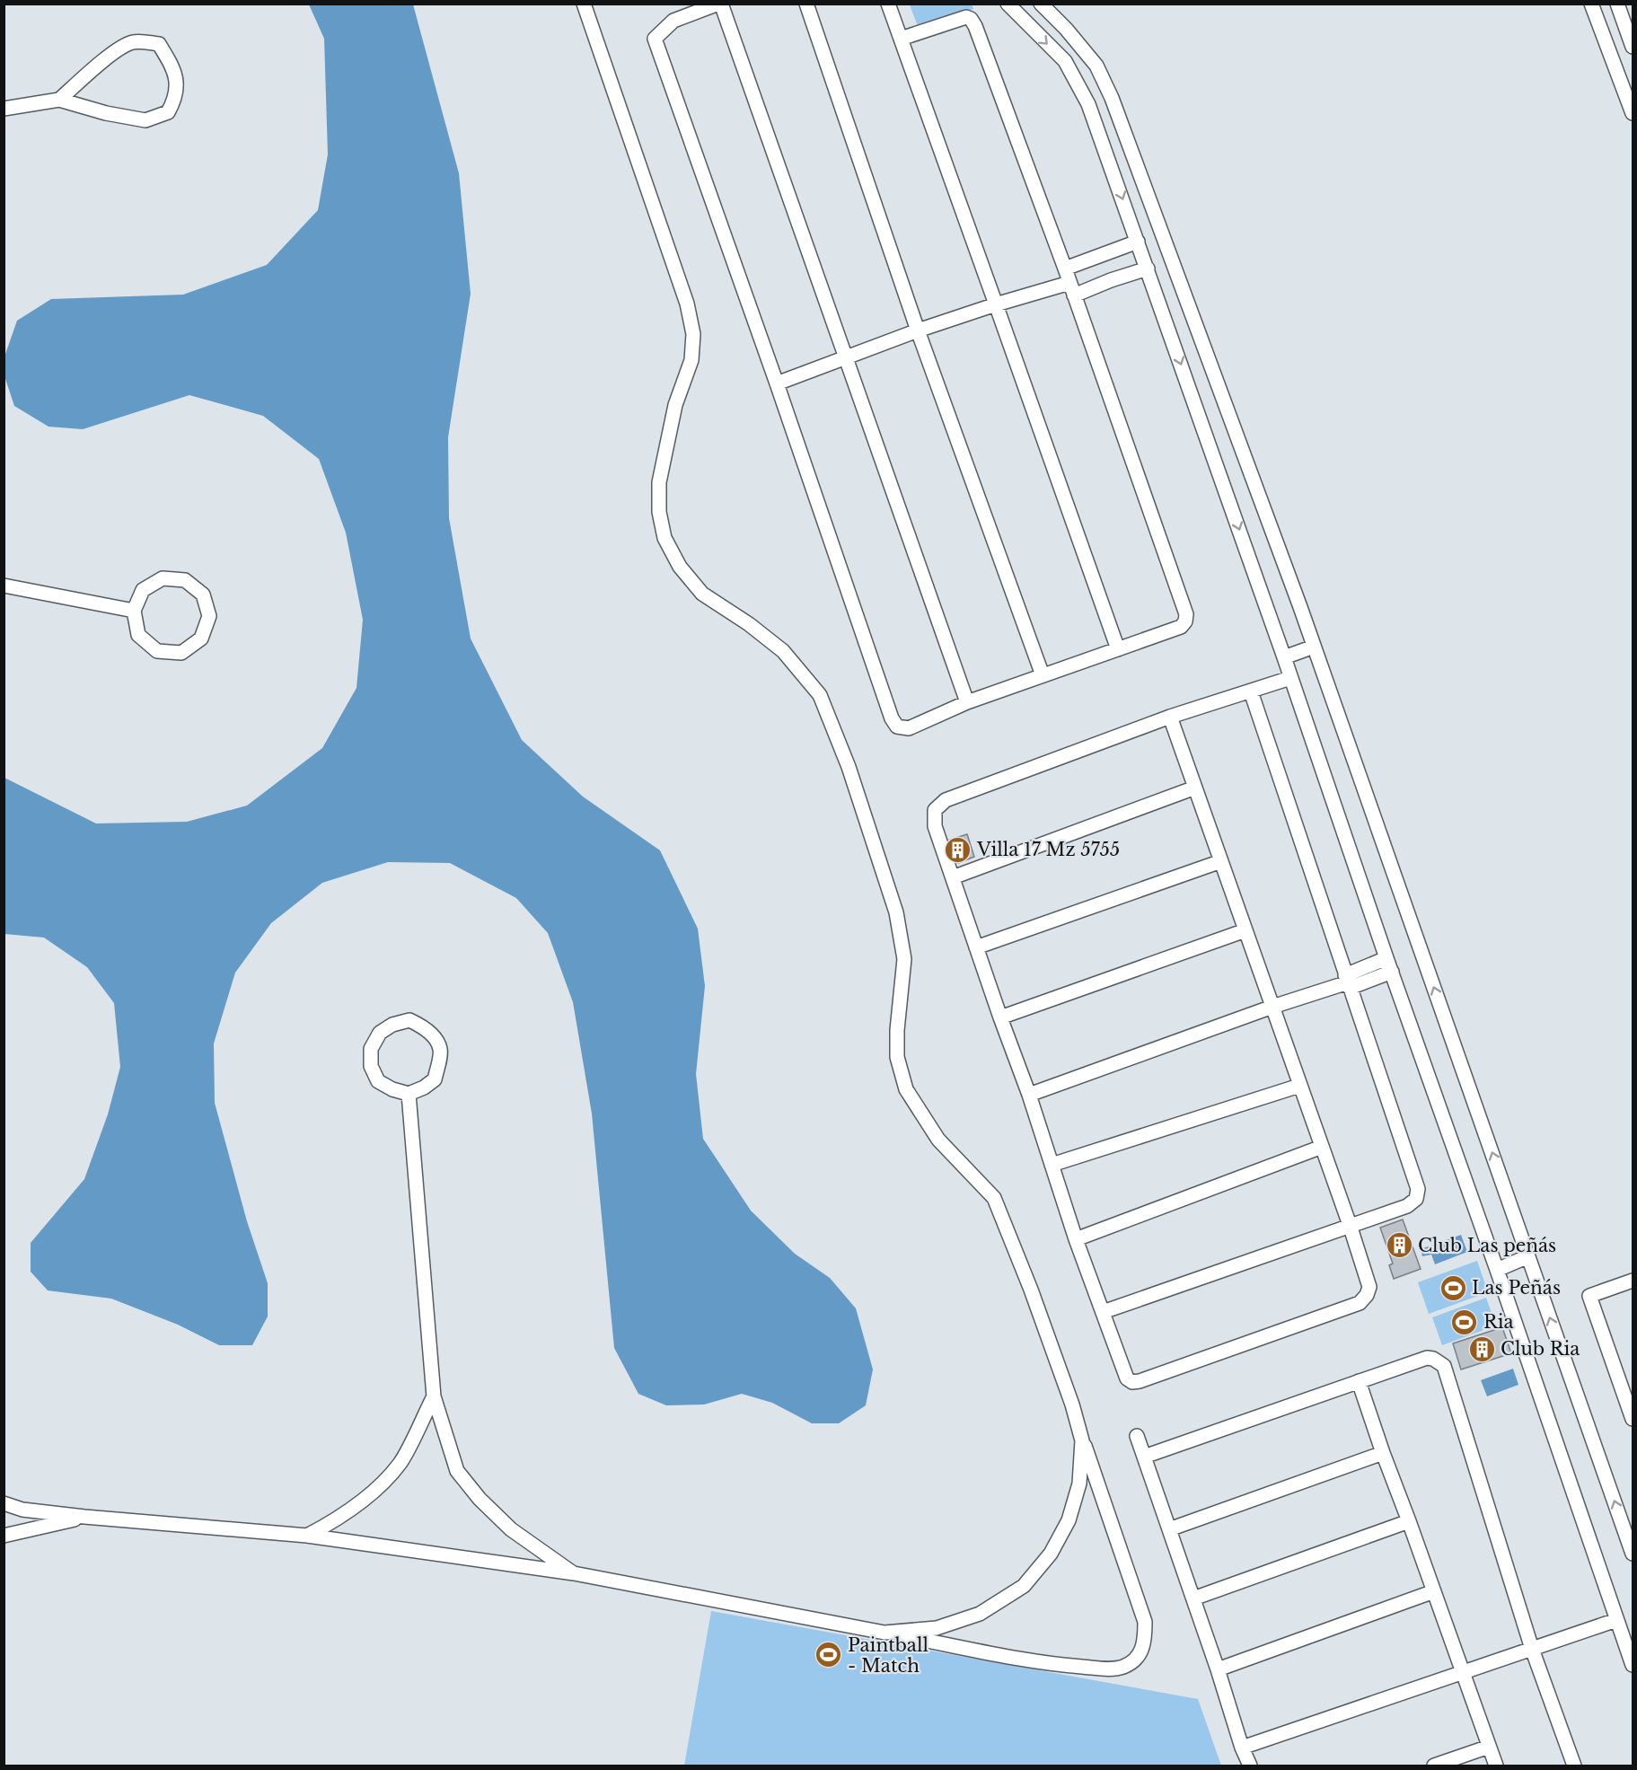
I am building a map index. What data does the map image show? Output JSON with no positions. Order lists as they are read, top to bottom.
{
  "places": {
    "building": ["Villa 17 Mz 5755", "Club Las peñás", "Club Ria"],
    "sports": ["Las Peñás", "Ria", "Paintball - Match"]
  }
}
